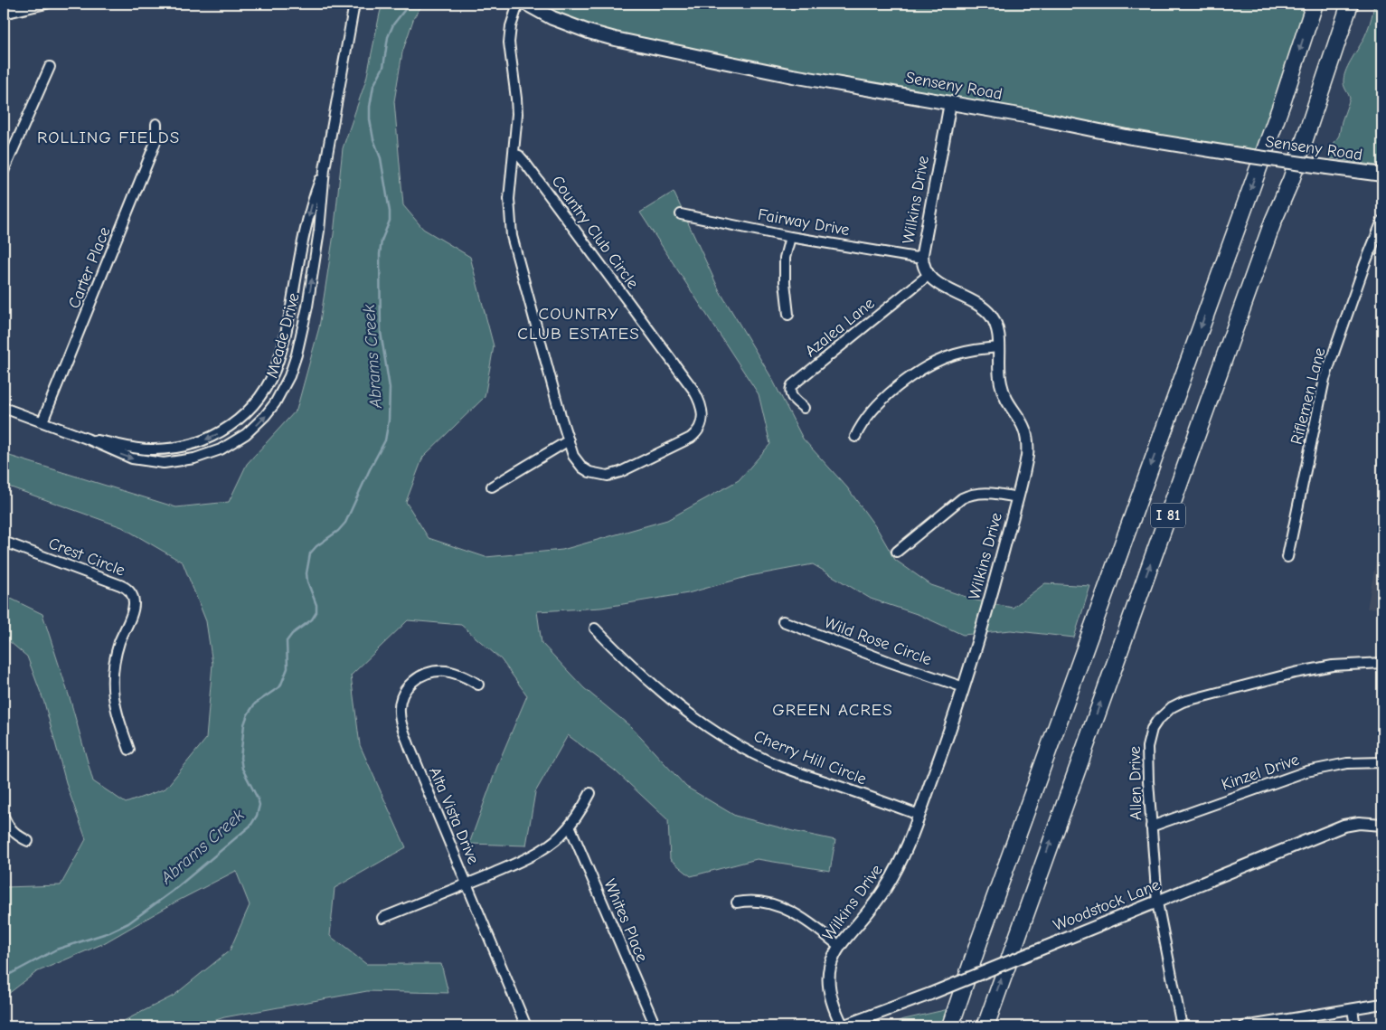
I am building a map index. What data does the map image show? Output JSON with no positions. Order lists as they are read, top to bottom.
{
  "streets": {
    "highway": ["I 81"],
    "main road": ["Senseny Road"],
    "street": [
      "Wilkins Drive",
      "Fairway Drive",
      "Country Club Circle",
      "Carter Place",
      "Azalea Lane",
      "Meade Drive",
      "Riflemen Lane",
      "Crest Circle",
      "Wild Rose Circle",
      "Cherry Hill Circle",
      "Kinzel Drive",
      "Allen Drive",
      "Alta Vista Drive",
      "Woodstock Lane",
      "Whites Place"
    ]
  },
  "crossings": [
    ["Senseny Road", "Wilkins Drive"],
    ["Wilkins Drive", "Fairway Drive"],
    ["Wilkins Drive", "Azalea Lane"],
    ["Wilkins Drive", "Wild Rose Circle"],
    ["Wilkins Drive", "Cherry Hill Circle"],
    ["Wilkins Drive", "Woodstock Lane"],
    ["Carter Place", "Meade Drive"],
    ["Kinzel Drive", "Allen Drive"],
    ["Allen Drive", "Woodstock Lane"]
  ],
  "districts": ["ROLLING FIELDS", "COUNTRY CLUB ESTATES", "GREEN ACRES"],
  "water": ["Abrams Creek"]
}
